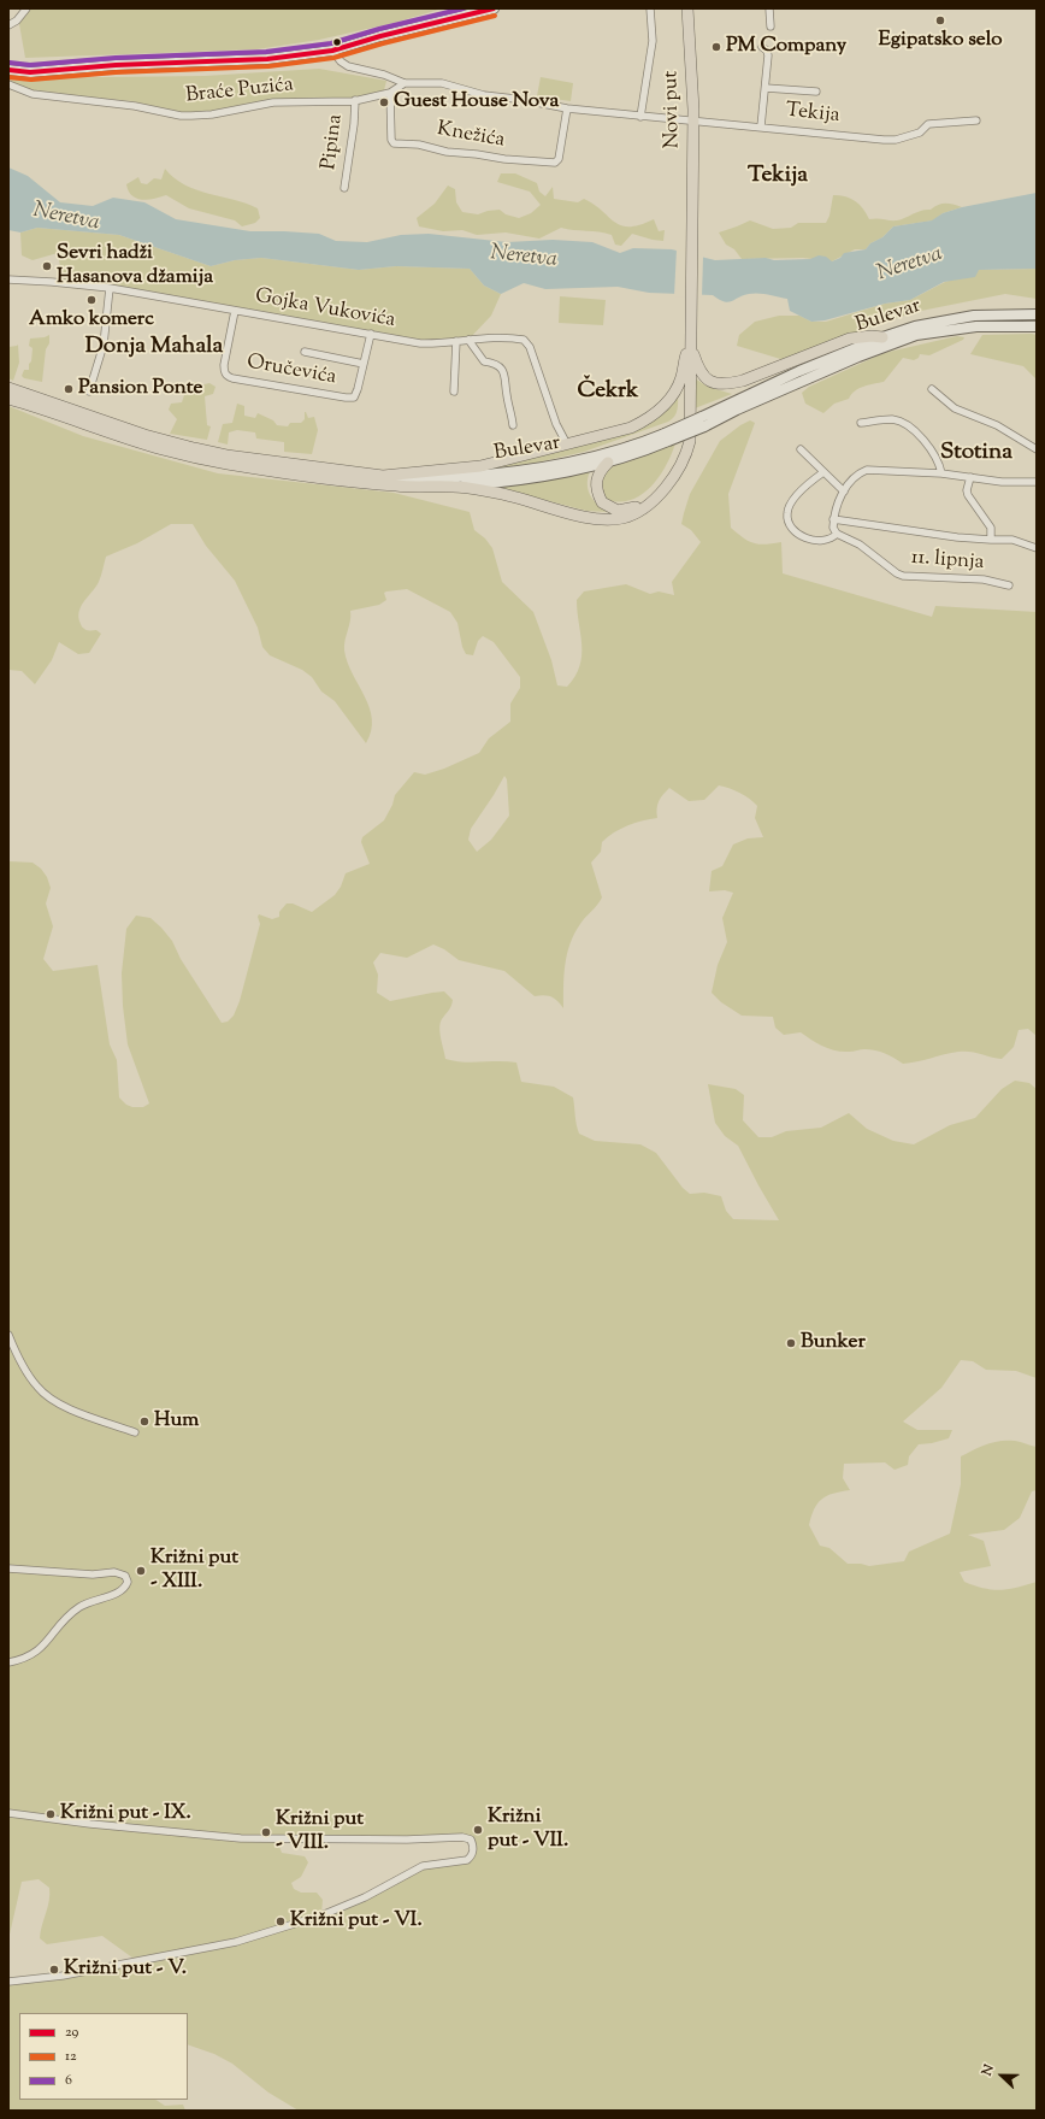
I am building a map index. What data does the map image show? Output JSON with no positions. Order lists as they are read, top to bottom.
{
  "streets": {
    "main road": ["Novi put", "Bulevar"],
    "street": [
      "Braće Puzića",
      "Tekija",
      "Knežića",
      "Pipina",
      "Gojka Vukovića",
      "Oručevića",
      "11. lipnja"
    ]
  },
  "crossings": [
    ["Braće Puzića", "Knežića"],
    ["Braće Puzića", "Pipina"],
    ["Novi put", "Tekija"],
    ["Tekija", "Knežića"],
    ["Gojka Vukovića", "Oručevića"]
  ],
  "districts": [
    "Tekija",
    "Donja Mahala",
    "Čekrk",
    "Stotina"
  ],
  "water": ["Neretva"],
  "places": [
    "Egipatsko selo",
    "PM Company",
    "Guest House Nova",
    "Sevri hadži Hasanova džamija",
    "Amko komerc",
    "Pansion Ponte",
    "Bunker",
    "Hum",
    "Križni put - XIII.",
    "Križni put - IX.",
    "Križni put - VII.",
    "Križni put - VIII.",
    "Križni put - VI.",
    "Križni put - V."
  ],
  "lines": ["transit line 29", "transit line 6", "transit line 12"],
  "legend": ["29", "12", "6"],
  "north": "left"
}
